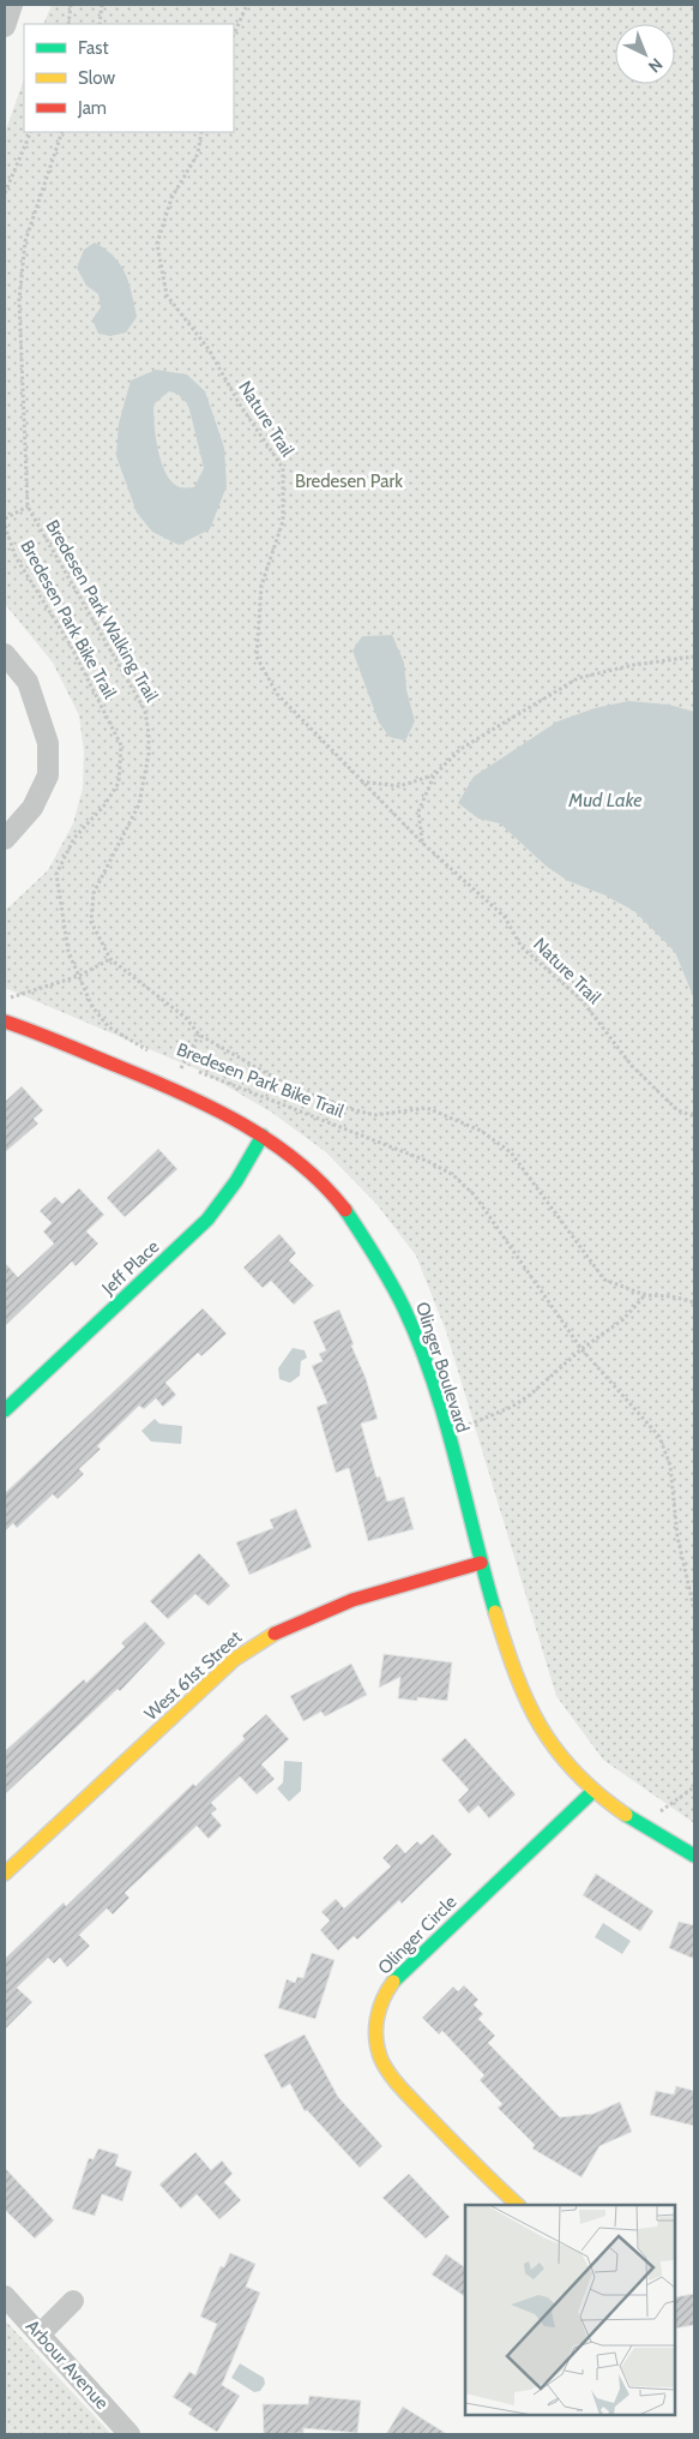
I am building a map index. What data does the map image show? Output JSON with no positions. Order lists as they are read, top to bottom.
{
  "streets": {
    "street": [
      "Jeff Place",
      "Olinger Boulevard",
      "West 61st Street",
      "Olinger Circle",
      "Arbour Avenue"
    ],
    "path": ["Nature Trail", "Bredesen Park Walking Trail", "Bredesen Park Bike Trail"]
  },
  "crossings": [
    ["Jeff Place", "Olinger Boulevard"],
    ["Olinger Boulevard", "West 61st Street"],
    ["Olinger Boulevard", "Olinger Circle"]
  ],
  "water": ["Mud Lake"],
  "parks": ["Bredesen Park"],
  "legend": ["Fast", "Slow", "Jam"],
  "north": "bottom right"
}
